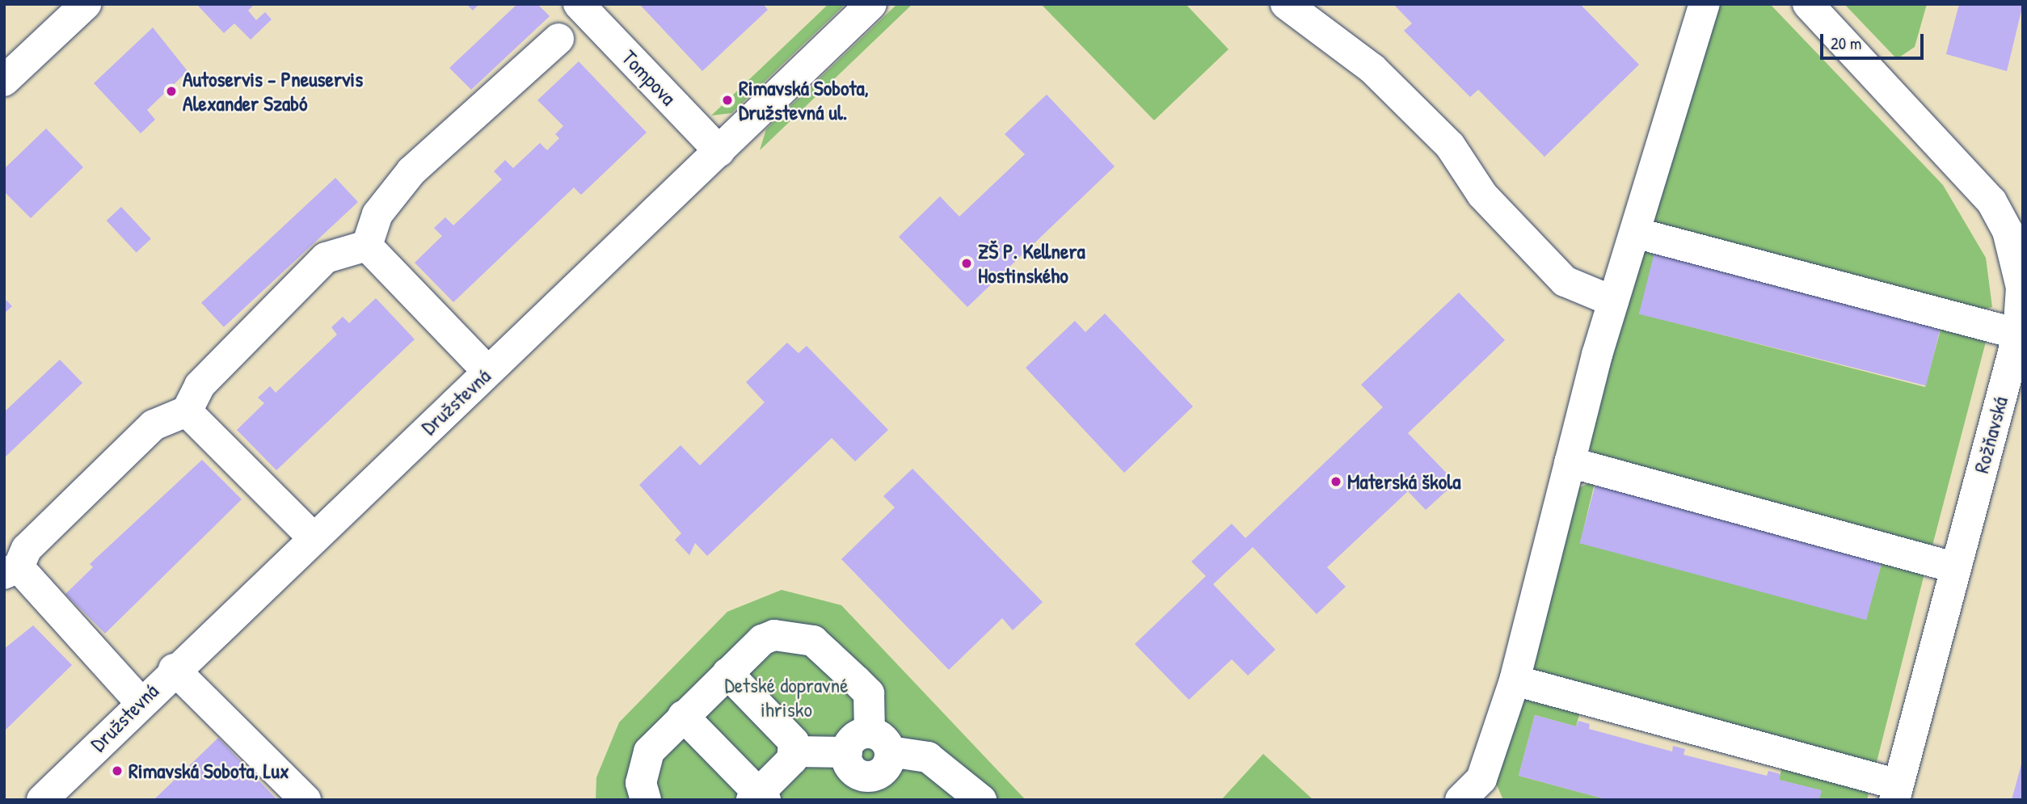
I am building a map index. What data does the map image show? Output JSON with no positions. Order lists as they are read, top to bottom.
{
  "streets": {
    "street": ["Tompova", "Družstevná", "Rožňavská"]
  },
  "crossings": [
    ["Tompova", "Družstevná"]
  ],
  "parks": ["Detské dopravné ihrisko"],
  "places": [
    "Autoservis - Pneuservis Alexander Szabó",
    "Rimavská Sobota, Družstevná ul.",
    "ZŠ P. Kellnera Hostinského",
    "Materská škola",
    "Rimavská Sobota, Lux"
  ],
  "scale_bar": "20 m"
}
